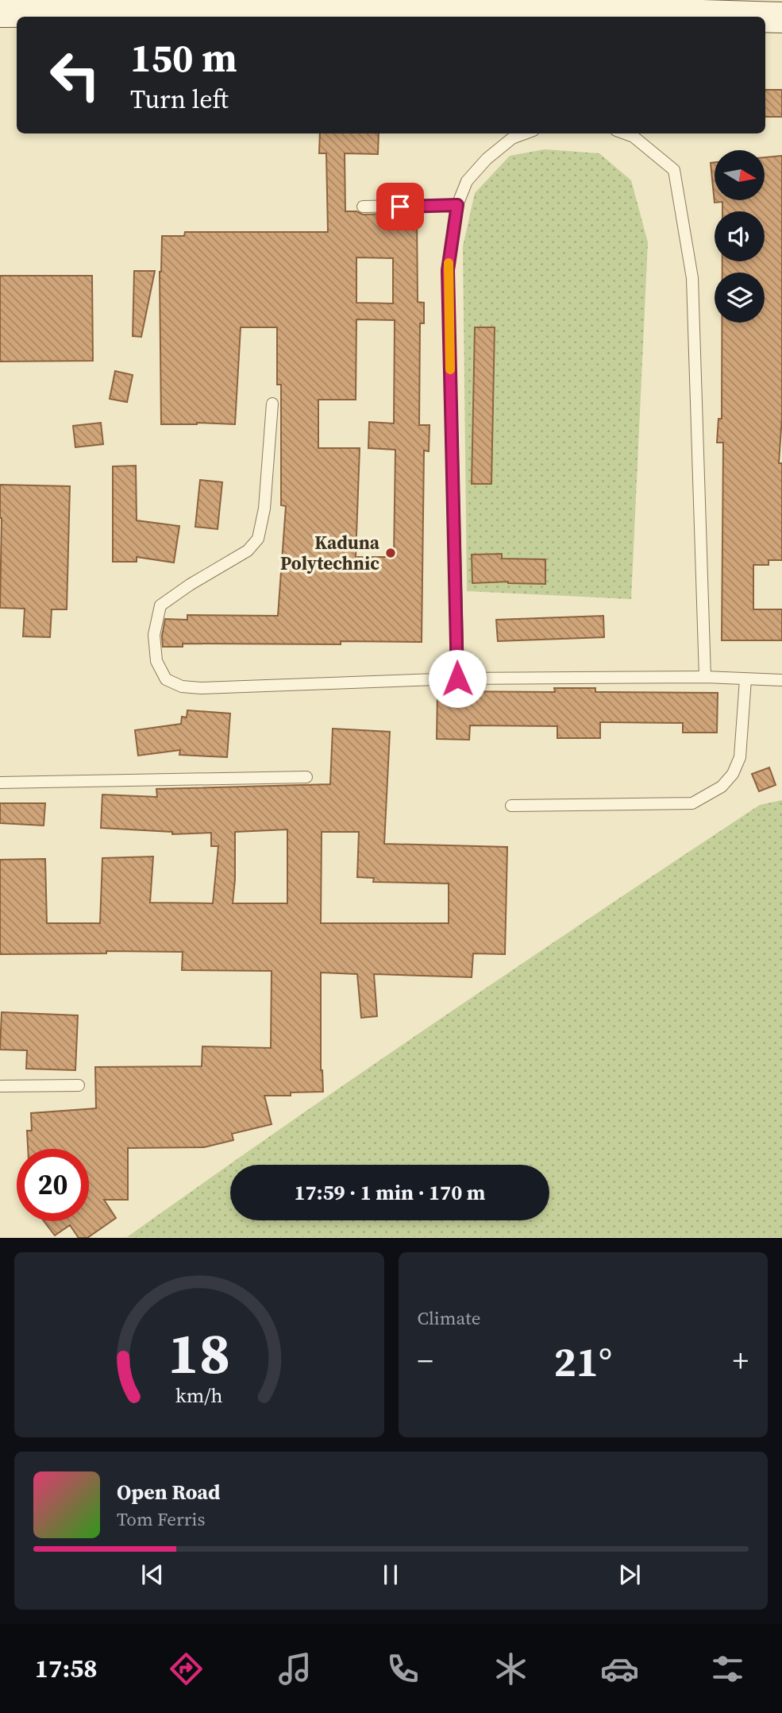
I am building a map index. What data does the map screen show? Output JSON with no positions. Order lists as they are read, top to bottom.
{
  "places": ["Kaduna Polytechnic"],
  "north": "right",
  "page": {
    "turn": ["150 m", "Turn left"],
    "limit": "20",
    "trip": "17:59 · 1 min · 170 m",
    "tile": "Climate",
    "heat": ["−", "21°", "+"],
    "song": ["Open Road", "Tom Ferris"],
    "tabs": "17:58",
    "gauge": ["18", "km/h"]
  }
}
